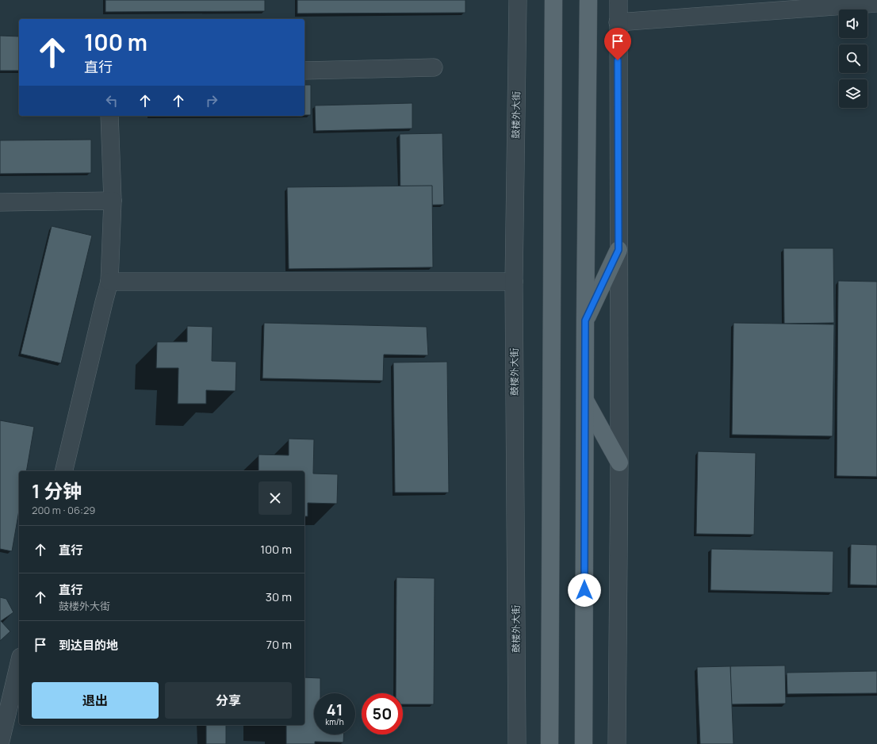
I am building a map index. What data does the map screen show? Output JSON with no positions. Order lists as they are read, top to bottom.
{
  "streets": {
    "street": ["鼓楼外大街"]
  },
  "page": {
    "turn": ["100 m", "直行"],
    "heading": ["1 分钟", "200 m · 06:29"],
    "list": [
      {
        "name": "直行",
        "value": "100 m"
      },
      {
        "name": "直行",
        "note": "鼓楼外大街",
        "value": "30 m"
      },
      {
        "name": "到达目的地",
        "value": "70 m"
      }
    ],
    "buttons": ["退出", "分享"],
    "speed": "41 km/h",
    "limit": "50"
  }
}
